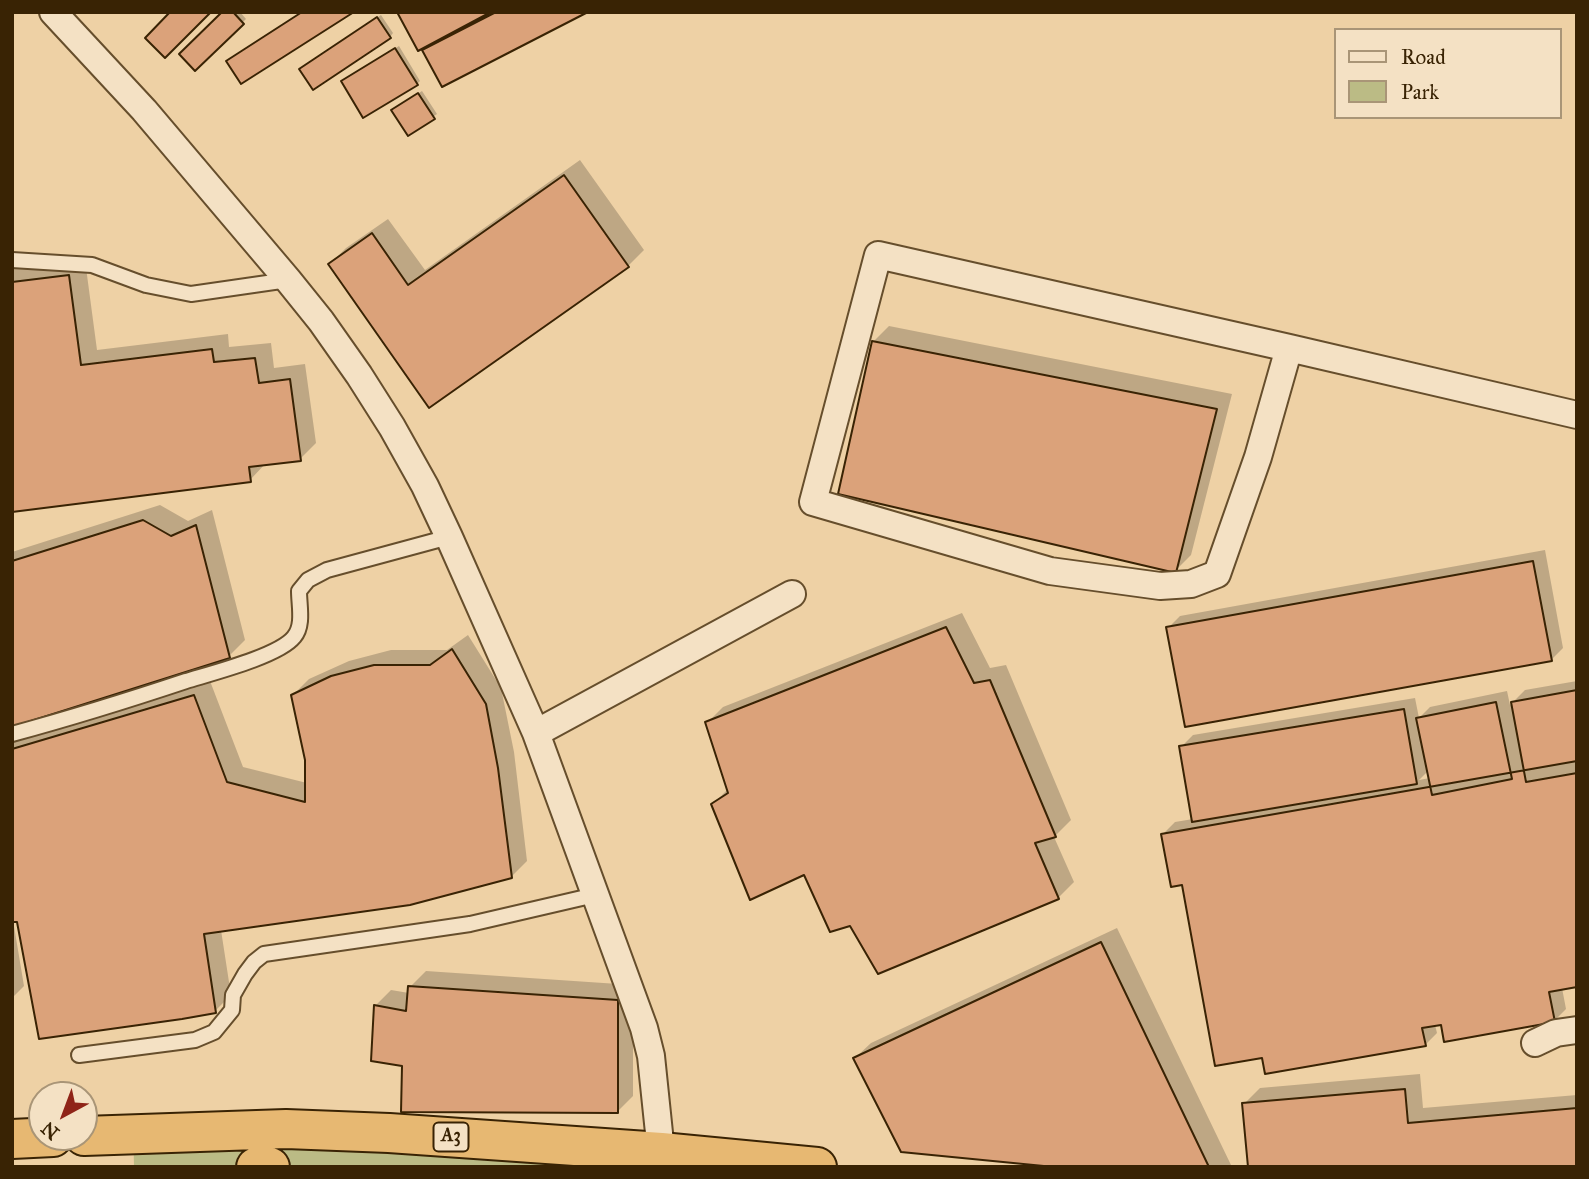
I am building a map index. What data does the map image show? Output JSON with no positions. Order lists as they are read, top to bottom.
{
  "streets": {
    "highway": ["A3"]
  },
  "legend": ["Road", "Park"],
  "north": "bottom left"
}
